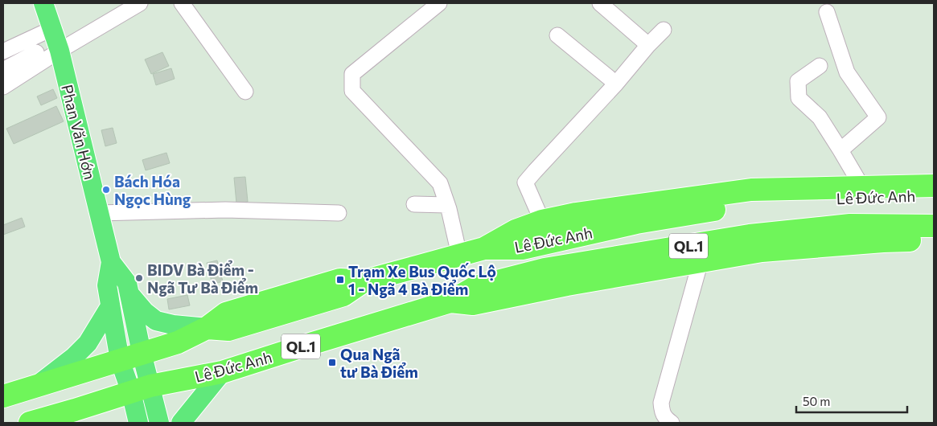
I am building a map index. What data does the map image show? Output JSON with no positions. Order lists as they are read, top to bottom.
{
  "streets": {
    "highway": ["Lê Đức Anh", "QL.1"],
    "main road": ["Phan Văn Hớn"]
  },
  "crossings": [
    ["Phan Văn Hớn", "Lê Đức Anh"],
    ["Phan Văn Hớn", "QL.1"],
    ["Lê Đức Anh", "QL.1"]
  ],
  "places": {
    "other": ["Bách Hóa Ngọc Hùng", "BIDV Bà Điểm - Ngã Tư Bà Điểm"],
    "transit": ["Trạm Xe Bus Quốc Lộ 1 - Ngã 4 Bà Điểm", "Qua Ngã tư Bà Điểm"]
  },
  "scale_bar": "50 m"
}
